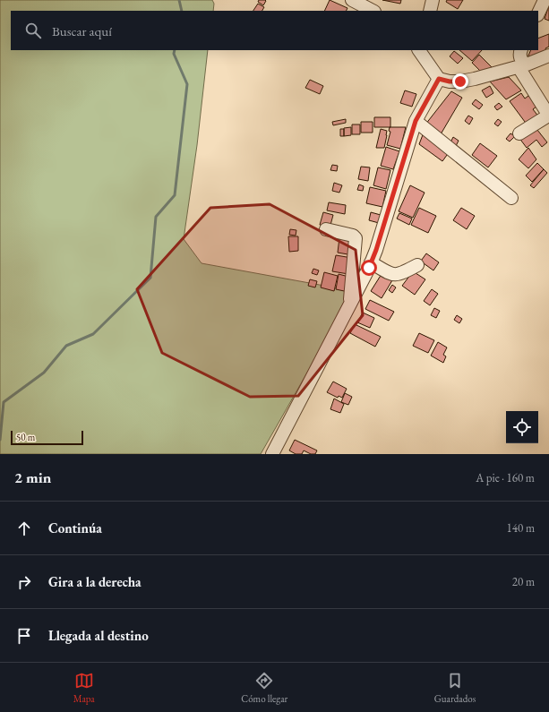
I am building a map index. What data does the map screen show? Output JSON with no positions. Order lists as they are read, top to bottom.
{
  "scale_bar": "50 m",
  "page": {
    "search": "Buscar aquí",
    "scale": "50 m",
    "heading": ["2 min", "A pie · 160 m"],
    "list": [
      ["Continúa", "140 m"],
      ["Gira a la derecha", "20 m"],
      "Llegada al destino"
    ],
    "nav": ["Mapa", "Cómo llegar", "Guardados"]
  }
}
